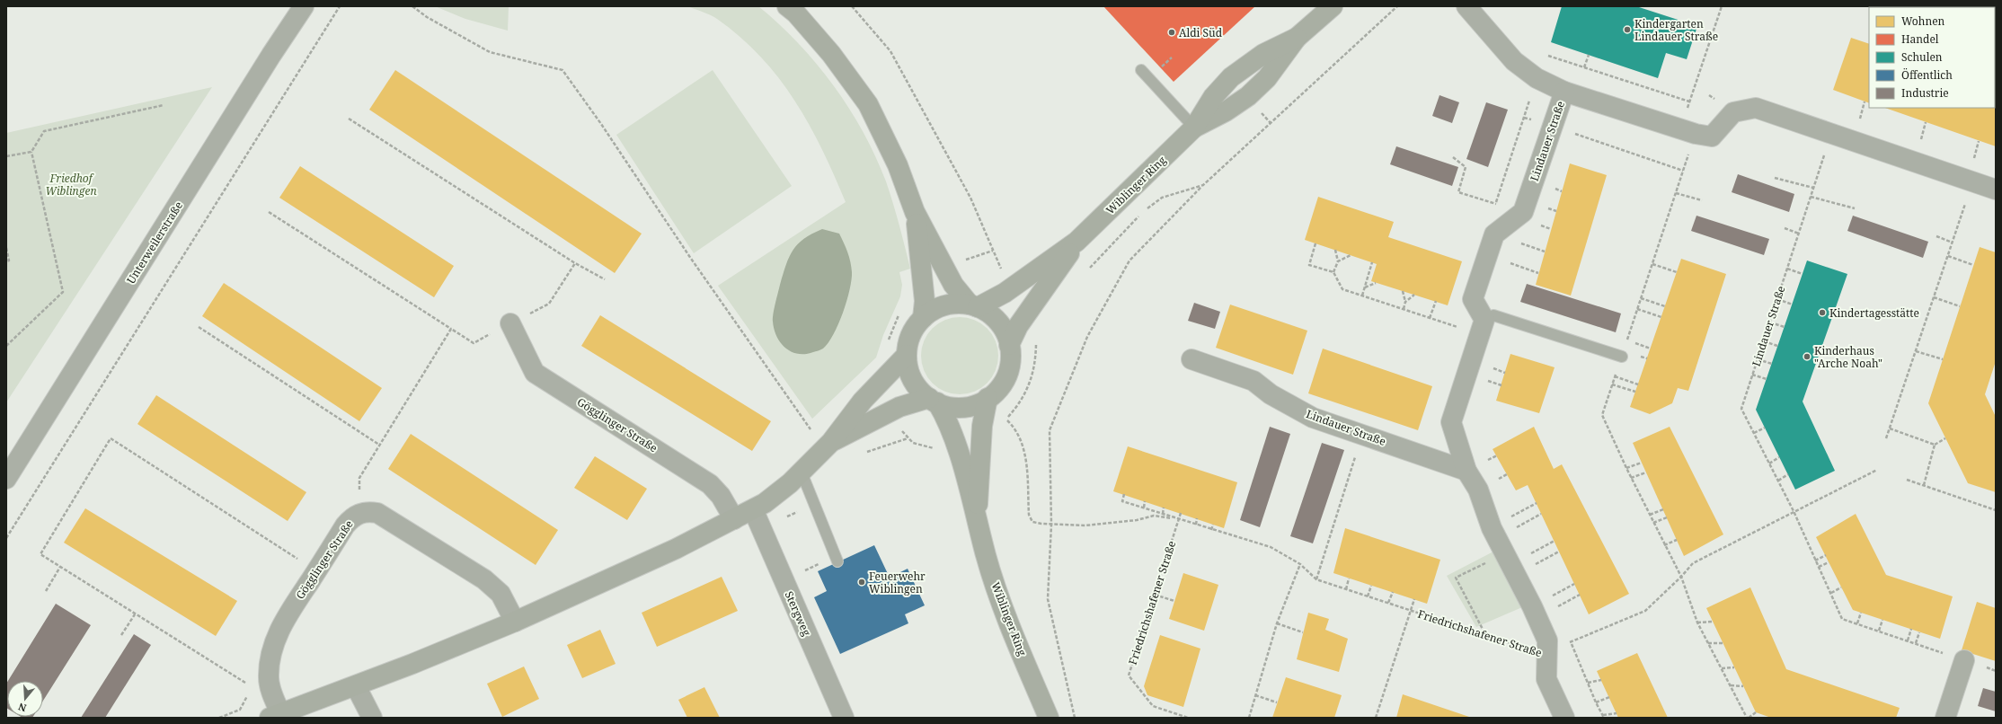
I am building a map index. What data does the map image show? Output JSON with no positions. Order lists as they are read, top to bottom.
{
  "streets": {
    "street": [
      "Lindauer Straße",
      "Wiblinger Ring",
      "Unterweilerstraße",
      "Gögglinger Straße",
      "Friedrichshafener Straße",
      "Stergweg"
    ]
  },
  "crossings": [
    ["Wiblinger Ring", "Gögglinger Straße"],
    ["Gögglinger Straße", "Stergweg"]
  ],
  "parks": ["Friedhof Wiblingen"],
  "places": [
    "Kindergarten Lindauer Straße",
    "Aldi Süd",
    "Kindertagesstätte",
    "Kinderhaus \"Arche Noah\"",
    "Feuerwehr Wiblingen"
  ],
  "legend": [
    "Wohnen",
    "Handel",
    "Schulen",
    "Öffentlich",
    "Industrie"
  ],
  "north": "bottom"
}
